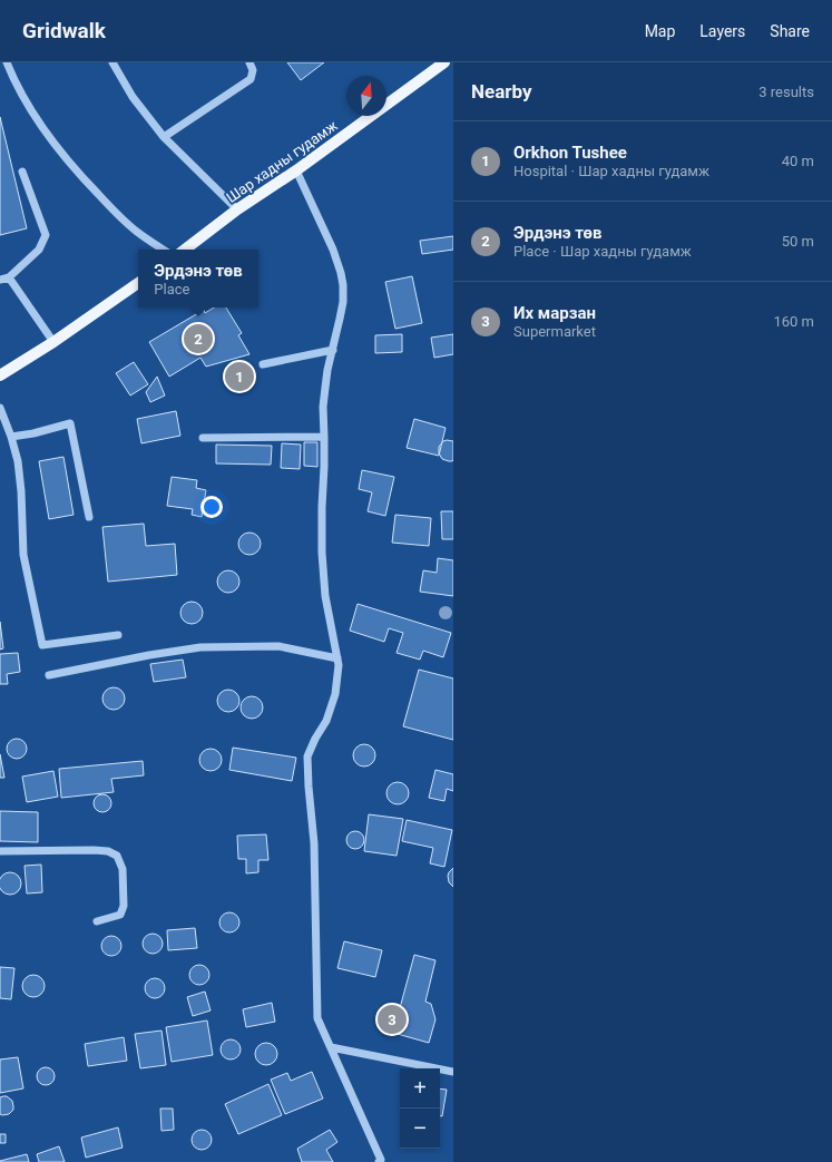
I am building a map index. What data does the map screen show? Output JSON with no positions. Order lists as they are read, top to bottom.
{
  "streets": {
    "main road": ["Шар хадны гудамж"]
  },
  "north": "top",
  "page": {
    "header": "Gridwalk",
    "nav": ["Map", "Layers", "Share"],
    "heading": ["Nearby", "3 results"],
    "list": [
      {
        "mark": "1",
        "name": "Orkhon Tushee",
        "note": "Hospital · Шар хадны гудамж",
        "value": "40 m"
      },
      {
        "mark": "2",
        "name": "Эрдэнэ төв",
        "note": "Place · Шар хадны гудамж",
        "value": "50 m"
      },
      {
        "mark": "3",
        "name": "Их марзан",
        "note": "Supermarket",
        "value": "160 m"
      }
    ],
    "popup": ["Эрдэнэ төв", "Place"],
    "pins": ["2", "1", "3"],
    "map_buttons": ["+", "−"]
  }
}
